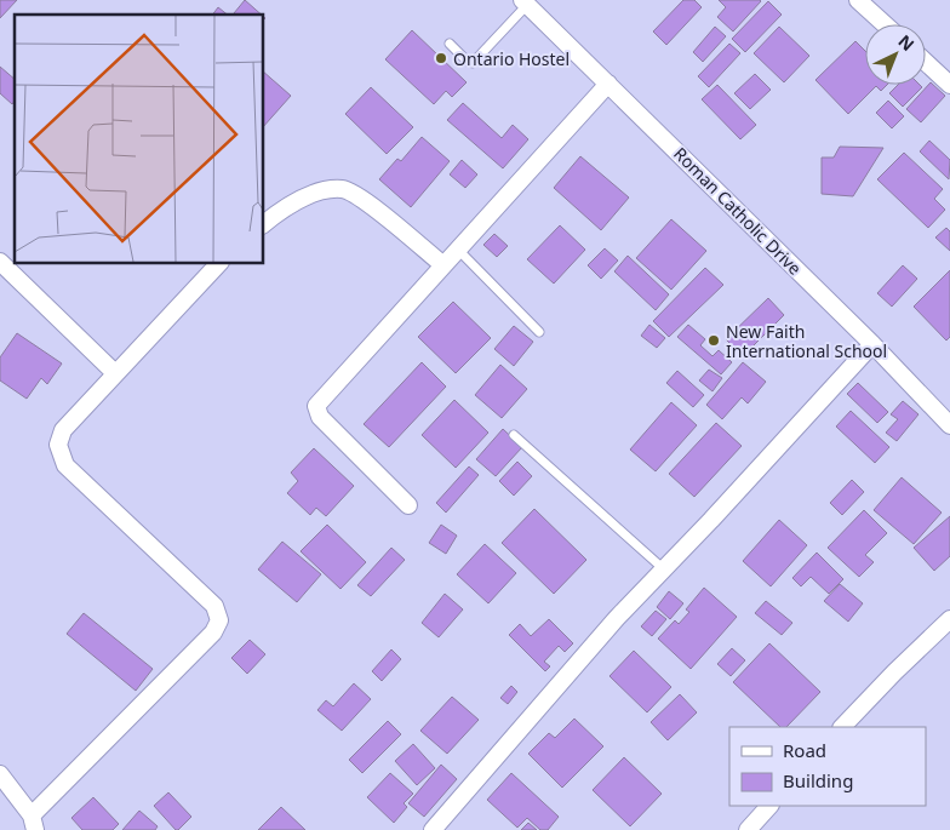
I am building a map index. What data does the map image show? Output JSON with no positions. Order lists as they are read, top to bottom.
{
  "streets": {
    "street": ["Roman Catholic Drive"]
  },
  "places": ["Ontario Hostel", "New Faith International School"],
  "legend": ["Road", "Building"],
  "north": "top right"
}
